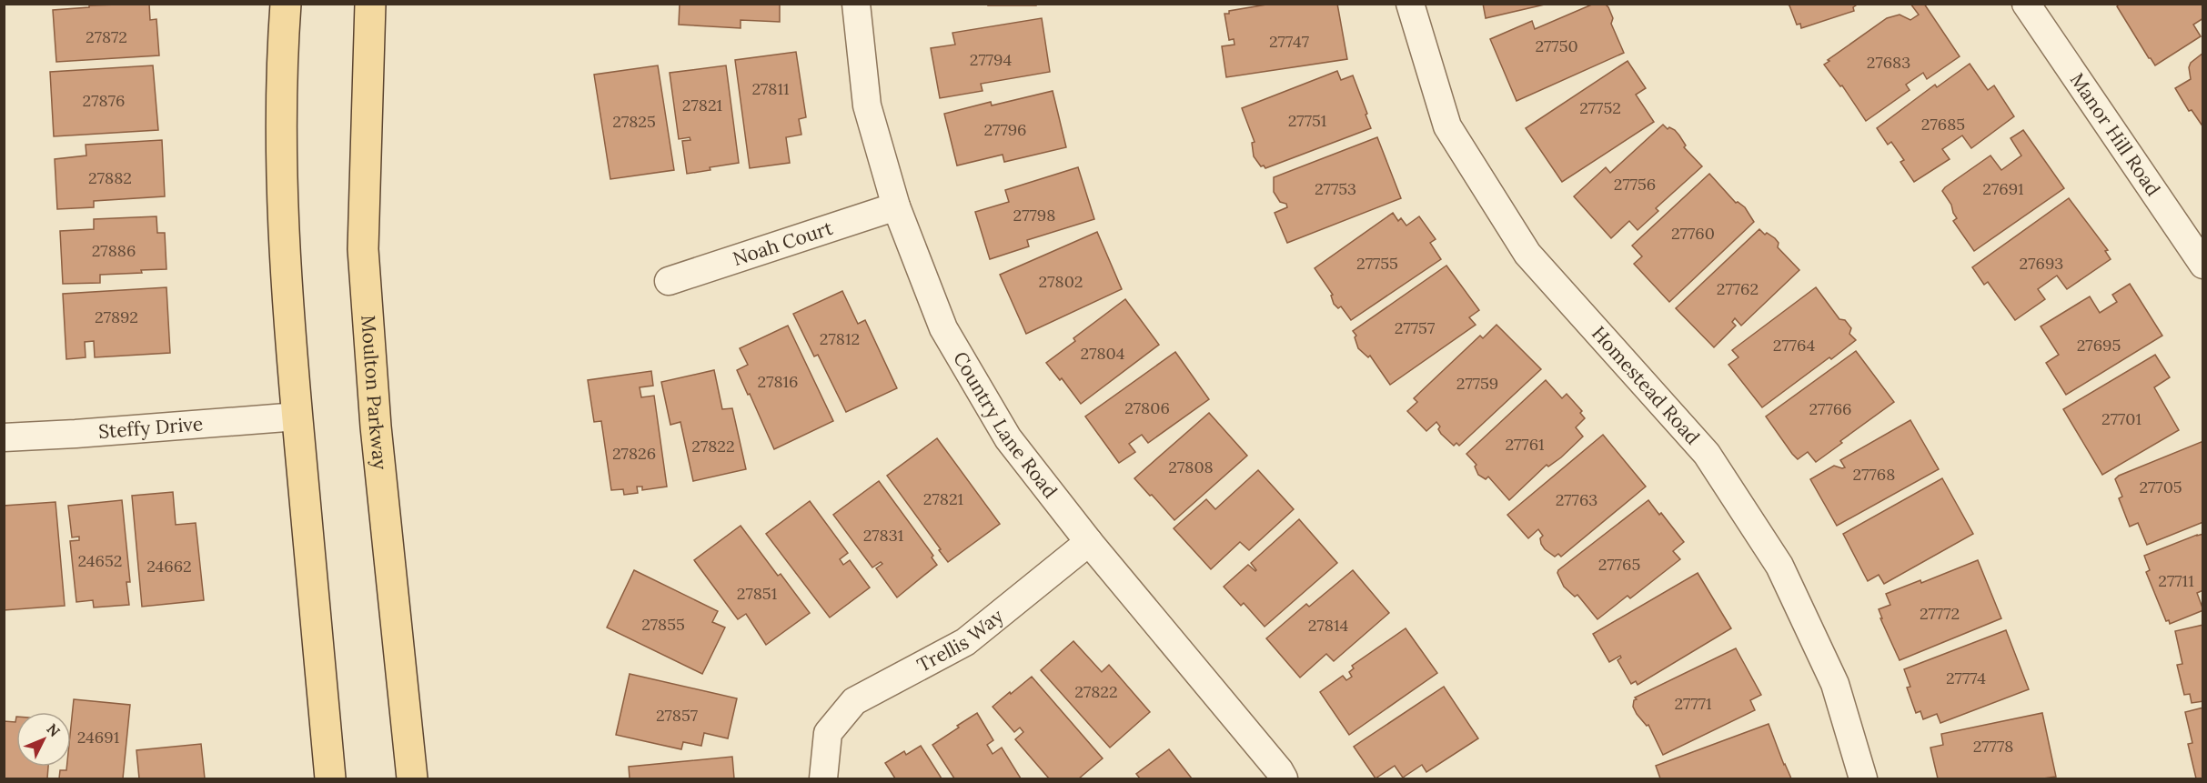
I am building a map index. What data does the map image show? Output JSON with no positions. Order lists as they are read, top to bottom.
{
  "streets": {
    "main road": ["Moulton Parkway"],
    "street": [
      "Manor Hill Road",
      "Noah Court",
      "Homestead Road",
      "Country Lane Road",
      "Steffy Drive",
      "Trellis Way"
    ]
  },
  "crossings": [
    ["Noah Court", "Country Lane Road"],
    ["Country Lane Road", "Trellis Way"]
  ],
  "house_numbers": [
    "27872",
    "27747",
    "27750",
    "27794",
    "27683",
    "27811",
    "27876",
    "27821",
    "27752",
    "27751",
    "27825",
    "27685",
    "27796",
    "27882",
    "27756",
    "27753",
    "27691",
    "27798",
    "27760",
    "27886",
    "27755",
    "27693",
    "27802",
    "27762",
    "27892",
    "27757",
    "27812",
    "27764",
    "27695",
    "27804",
    "27816",
    "27759",
    "27806",
    "27766",
    "27701",
    "27761",
    "27822",
    "27826",
    "27808",
    "27768",
    "27705",
    "27821",
    "27763",
    "27831",
    "24652",
    "27765",
    "24662",
    "27711",
    "27851",
    "27772",
    "27855",
    "27814",
    "27774",
    "27822",
    "27771",
    "27857",
    "24691",
    "27778"
  ],
  "north": "top right"
}
